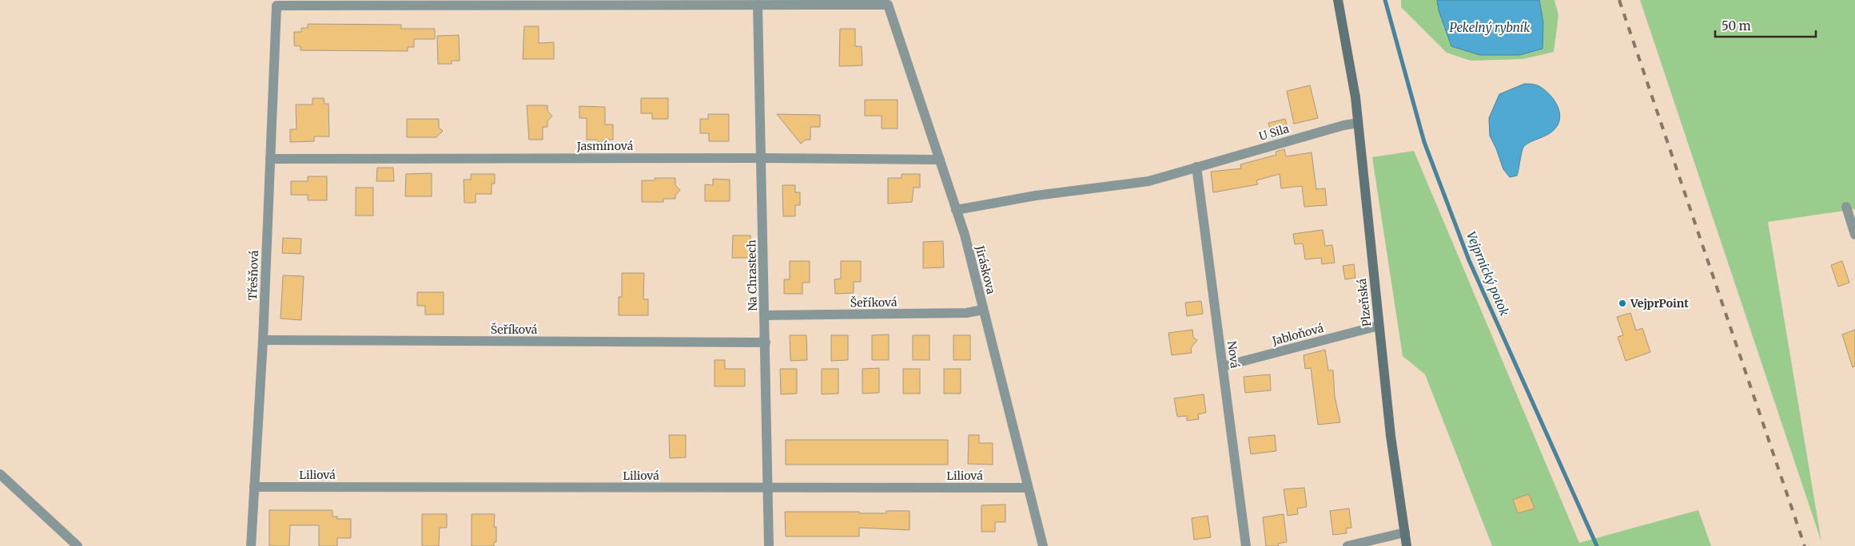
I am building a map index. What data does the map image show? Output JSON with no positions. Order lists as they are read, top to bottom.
{
  "streets": {
    "main road": ["Plzeňská"],
    "street": [
      "U Sila",
      "Jasmínová",
      "Jiráskova",
      "Třešňová",
      "Na Chrastech",
      "Šeříková",
      "Jabloňová",
      "Nová",
      "Liliová"
    ]
  },
  "crossings": [
    ["U Sila", "Jiráskova"],
    ["U Sila", "Plzeňská"],
    ["U Sila", "Nová"],
    ["Jasmínová", "Jiráskova"],
    ["Jasmínová", "Třešňová"],
    ["Jasmínová", "Na Chrastech"],
    ["Jiráskova", "Třešňová"],
    ["Jiráskova", "Na Chrastech"],
    ["Jiráskova", "Šeříková"],
    ["Jiráskova", "Liliová"],
    ["Třešňová", "Na Chrastech"],
    ["Třešňová", "Šeříková"],
    ["Třešňová", "Liliová"],
    ["Na Chrastech", "Šeříková"],
    ["Na Chrastech", "Liliová"],
    ["Plzeňská", "Jabloňová"],
    ["Jabloňová", "Nová"]
  ],
  "water": ["Pekelný rybník", "Vejprnický potok"],
  "places": ["VejprPoint"],
  "scale_bar": "50 m"
}
